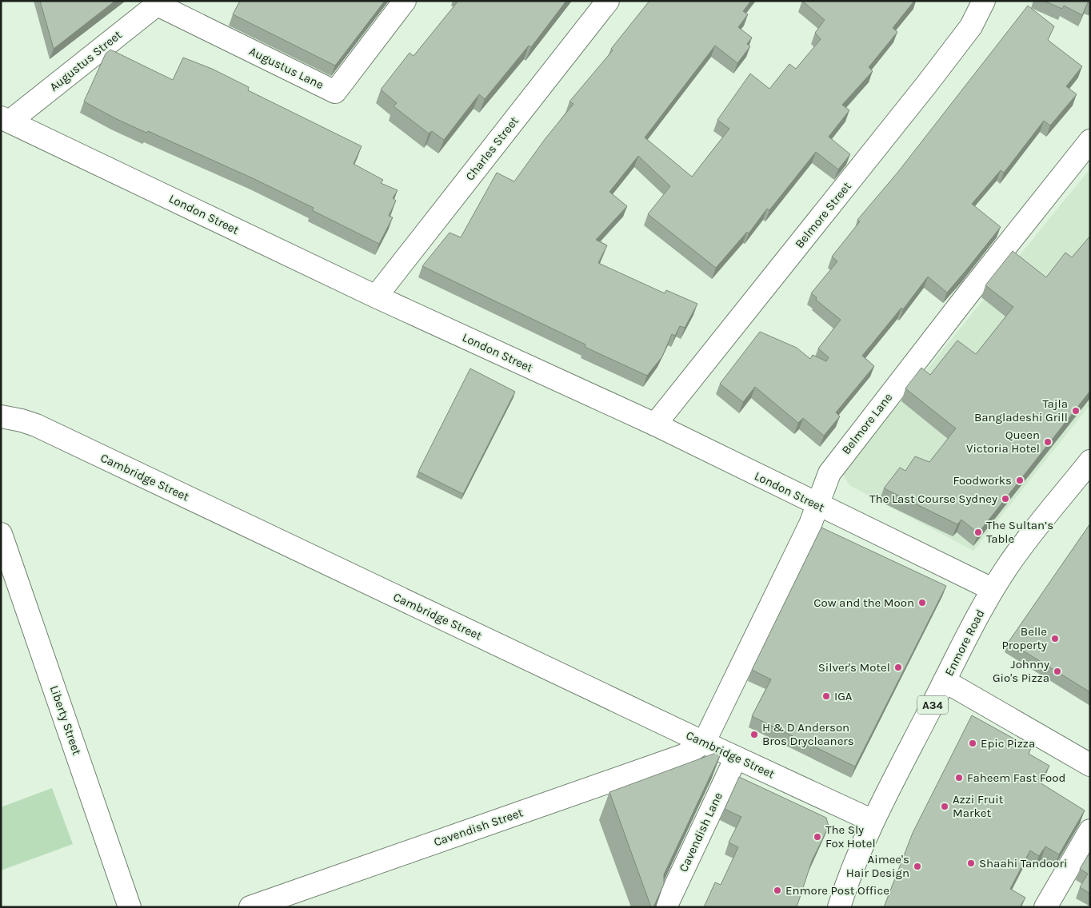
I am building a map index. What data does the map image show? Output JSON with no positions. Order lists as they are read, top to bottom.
{
  "streets": {
    "main road": [
      "Augustus Street",
      "Augustus Lane",
      "Charles Street",
      "London Street",
      "Belmore Street",
      "Belmore Lane",
      "Cambridge Street",
      "Enmore Road",
      "A34",
      "Liberty Street",
      "Cavendish Street",
      "Cavendish Lane"
    ]
  },
  "crossings": [
    ["Augustus Street", "Augustus Lane"],
    ["Augustus Street", "London Street"],
    ["Charles Street", "London Street"],
    ["London Street", "Belmore Street"],
    ["London Street", "Belmore Lane"],
    ["London Street", "Enmore Road"],
    ["Belmore Lane", "Cambridge Street"],
    ["Belmore Lane", "Cavendish Street"],
    ["Cambridge Street", "Enmore Road"],
    ["Cambridge Street", "Cavendish Street"],
    ["Cambridge Street", "Cavendish Lane"]
  ],
  "places": [
    "Tajla Bangladeshi Grill",
    "Queen Victoria Hotel",
    "Foodworks",
    "The Last Course Sydney",
    "The Sultan’s Table",
    "Cow and the Moon",
    "Belle Property",
    "Silver's Motel",
    "Johnny Gio's Pizza",
    "IGA",
    "H & D Anderson Bros Drycleaners",
    "Epic Pizza",
    "Faheem Fast Food",
    "Azzi Fruit Market",
    "The Sly Fox Hotel",
    "Shaahi Tandoori",
    "Aimee's Hair Design",
    "Enmore Post Office"
  ]
}
